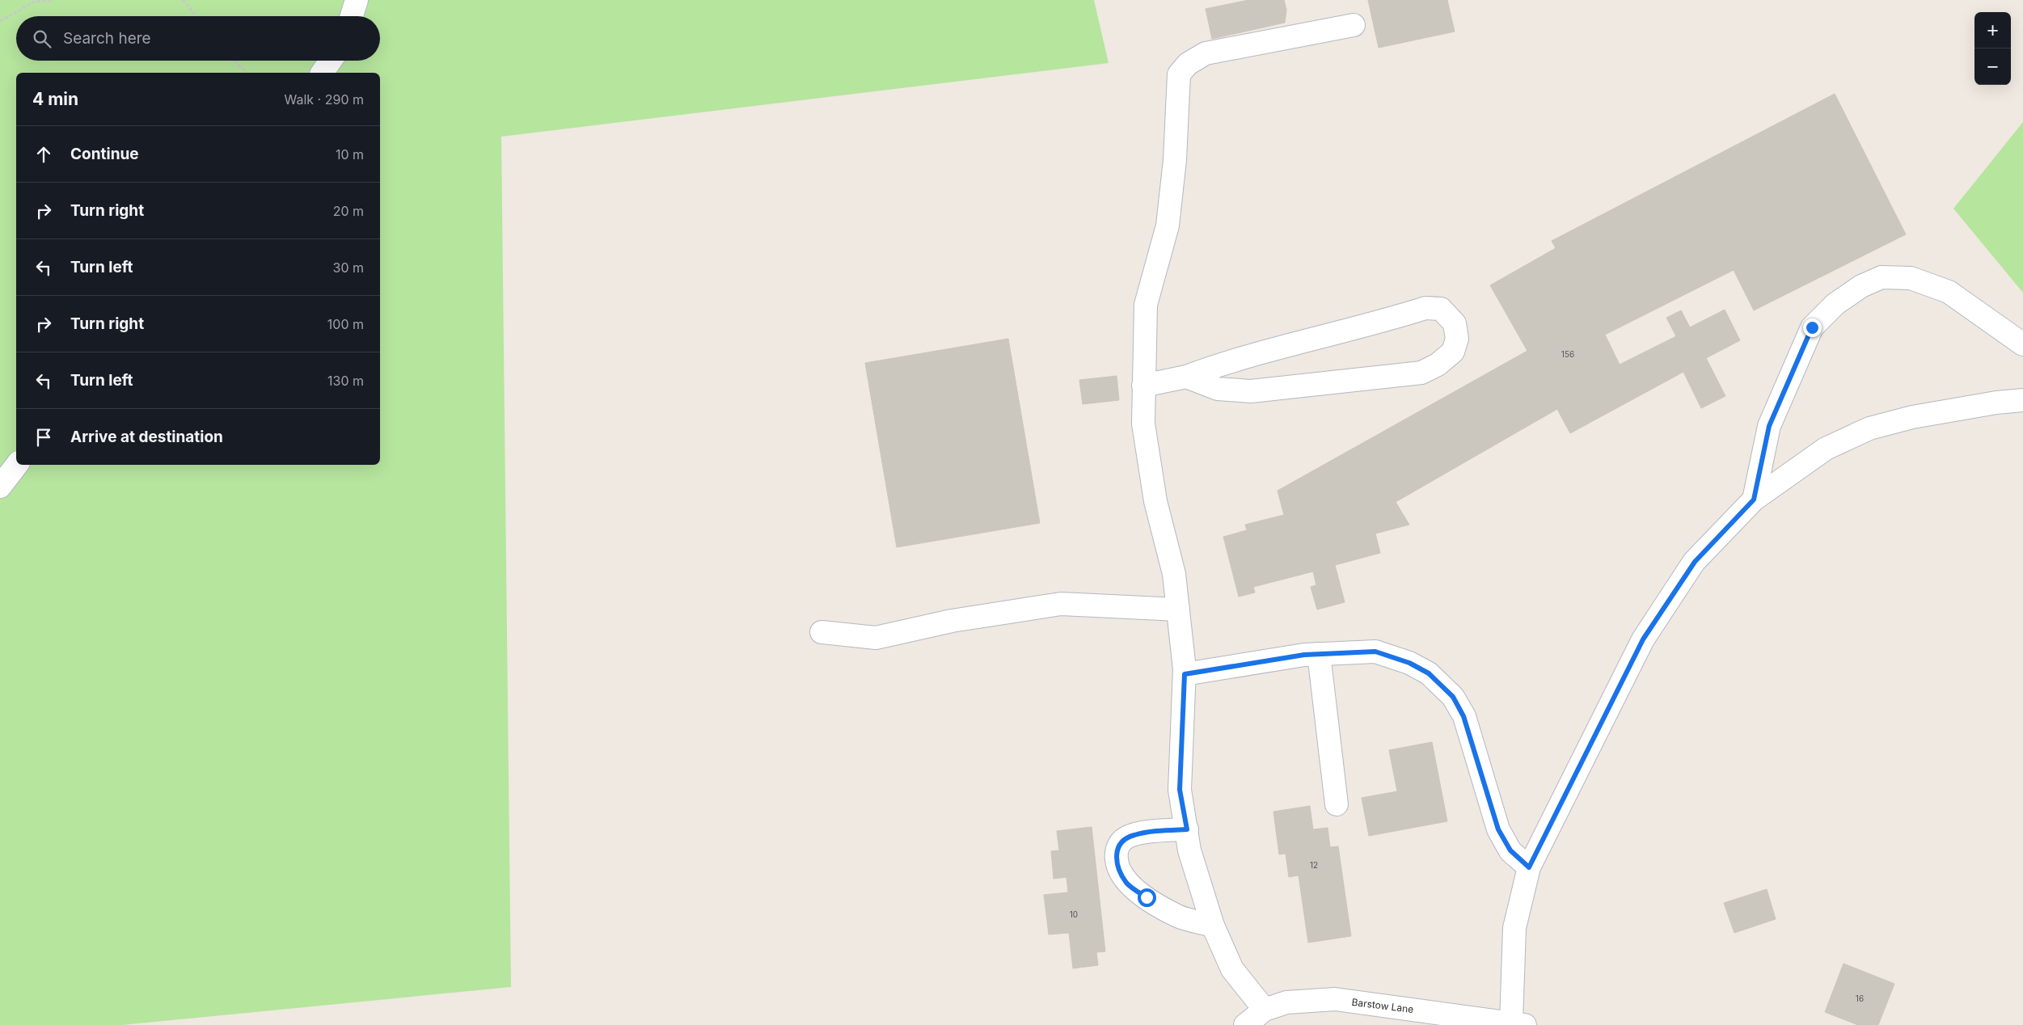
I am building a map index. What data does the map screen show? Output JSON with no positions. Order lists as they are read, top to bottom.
{
  "streets": {
    "street": ["Barstow Lane"]
  },
  "house_numbers": [
    "156",
    "12",
    "10",
    "16"
  ],
  "page": {
    "map_buttons": ["+", "−"],
    "search": "Search here",
    "heading": ["4 min", "Walk · 290 m"],
    "list": [
      ["Continue", "10 m"],
      ["Turn right", "20 m"],
      ["Turn left", "30 m"],
      ["Turn right", "100 m"],
      ["Turn left", "130 m"],
      "Arrive at destination"
    ]
  }
}
